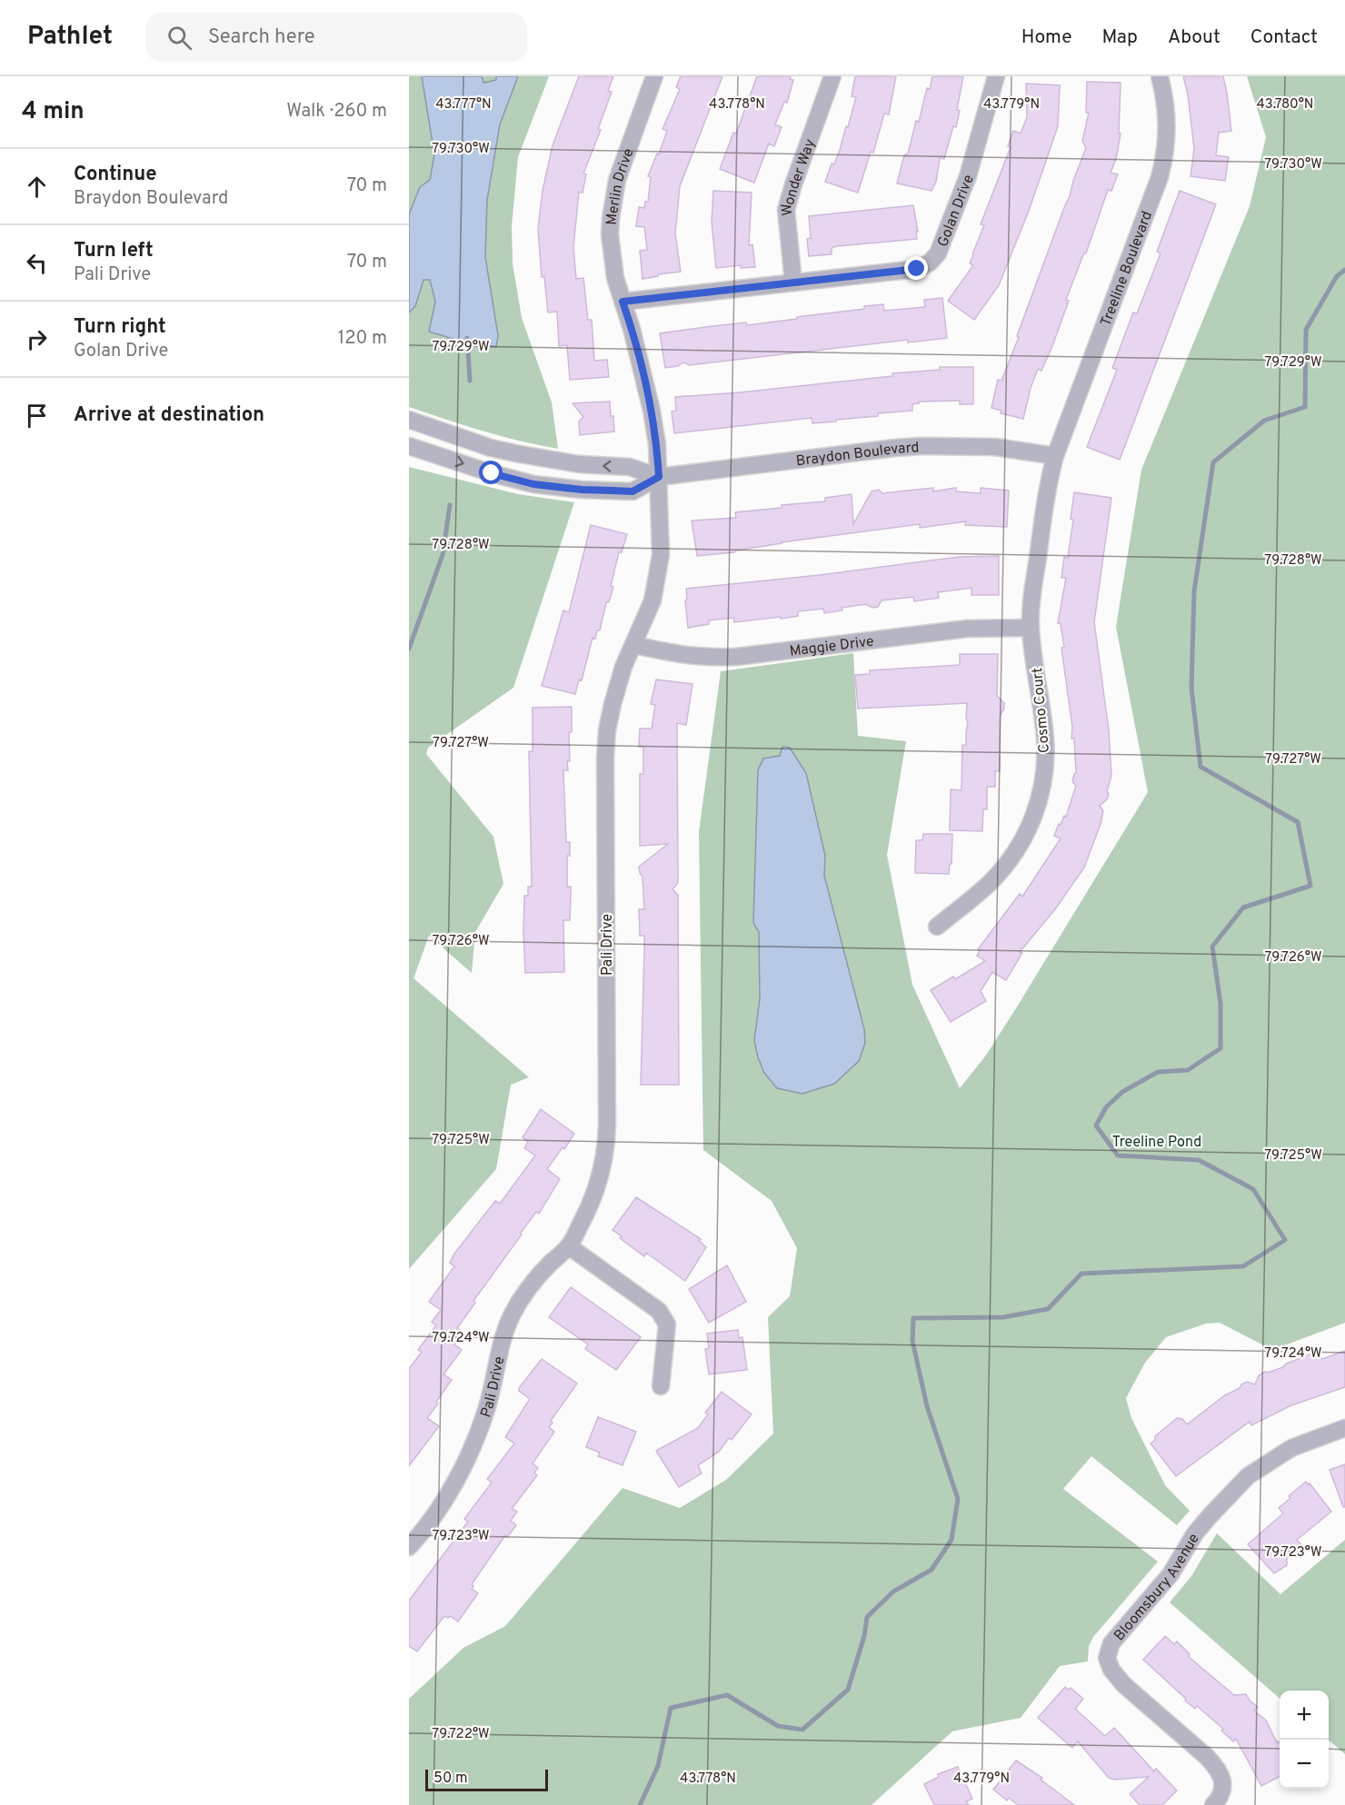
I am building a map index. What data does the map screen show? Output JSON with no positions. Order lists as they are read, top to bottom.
{
  "streets": {
    "street": [
      "Wonder Way",
      "Merlin Drive",
      "Golan Drive",
      "Treeline Boulevard",
      "Braydon Boulevard",
      "Maggie Drive",
      "Cosmo Court",
      "Pali Drive",
      "Bloomsbury Avenue"
    ]
  },
  "crossings": [
    ["Wonder Way", "Golan Drive"],
    ["Merlin Drive", "Golan Drive"],
    ["Merlin Drive", "Pali Drive"],
    ["Golan Drive", "Pali Drive"],
    ["Treeline Boulevard", "Braydon Boulevard"],
    ["Treeline Boulevard", "Cosmo Court"],
    ["Braydon Boulevard", "Cosmo Court"],
    ["Braydon Boulevard", "Pali Drive"],
    ["Maggie Drive", "Cosmo Court"],
    ["Maggie Drive", "Pali Drive"]
  ],
  "parks": ["Treeline Pond"],
  "scale_bar": "50 m",
  "page": {
    "header": "Pathlet",
    "search": "Search here",
    "nav": [
      "Home",
      "Map",
      "About",
      "Contact"
    ],
    "heading": ["4 min", "Walk · 260 m"],
    "list": [
      ["Continue", "Braydon Boulevard", "70 m"],
      ["Turn left", "Pali Drive", "70 m"],
      ["Turn right", "Golan Drive", "120 m"],
      "Arrive at destination"
    ],
    "map_buttons": ["+", "−"],
    "scale": "50 m"
  },
  "coordinates": [
    "43.777°N",
    "43.778°N",
    "43.779°N",
    "43.780°N",
    "79.730°W",
    "79.729°W",
    "79.728°W",
    "79.727°W",
    "79.726°W",
    "79.725°W",
    "79.724°W",
    "79.723°W",
    "79.722°W"
  ]
}
